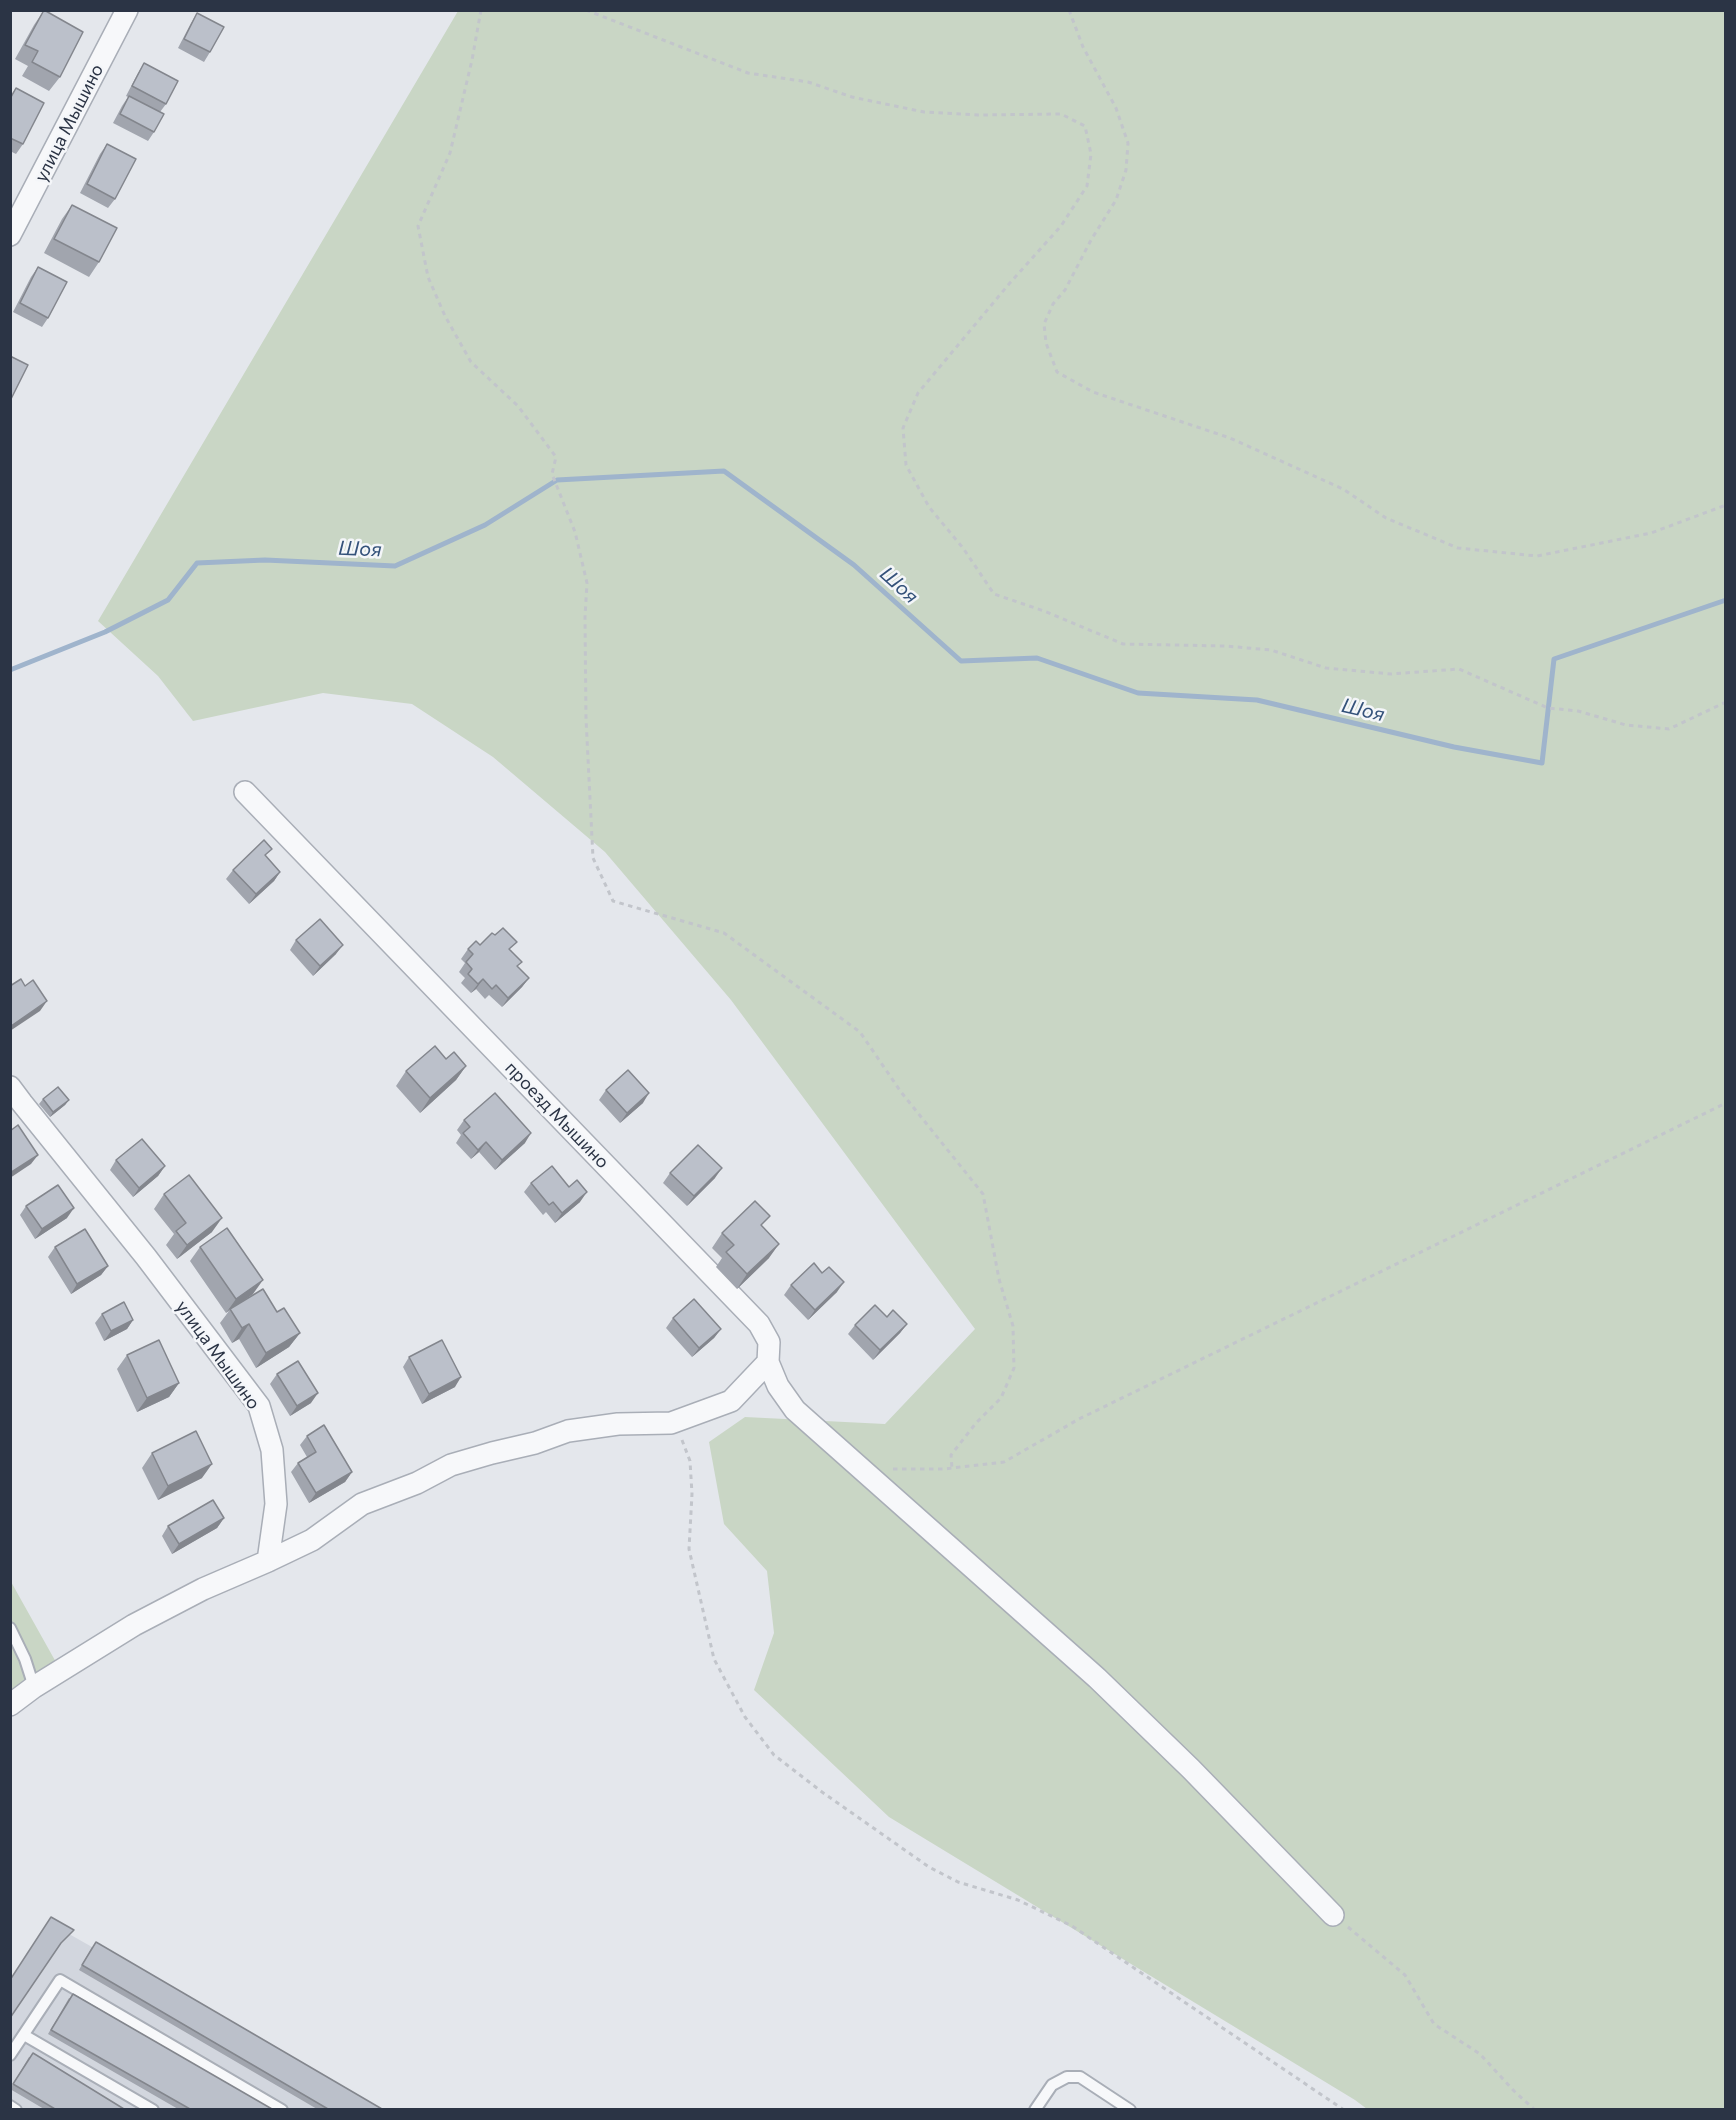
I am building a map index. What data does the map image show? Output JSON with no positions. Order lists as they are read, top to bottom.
{
  "streets": {
    "street": ["улица Мышино", "проезд Мышино"]
  },
  "water": ["Шоя"]
}
